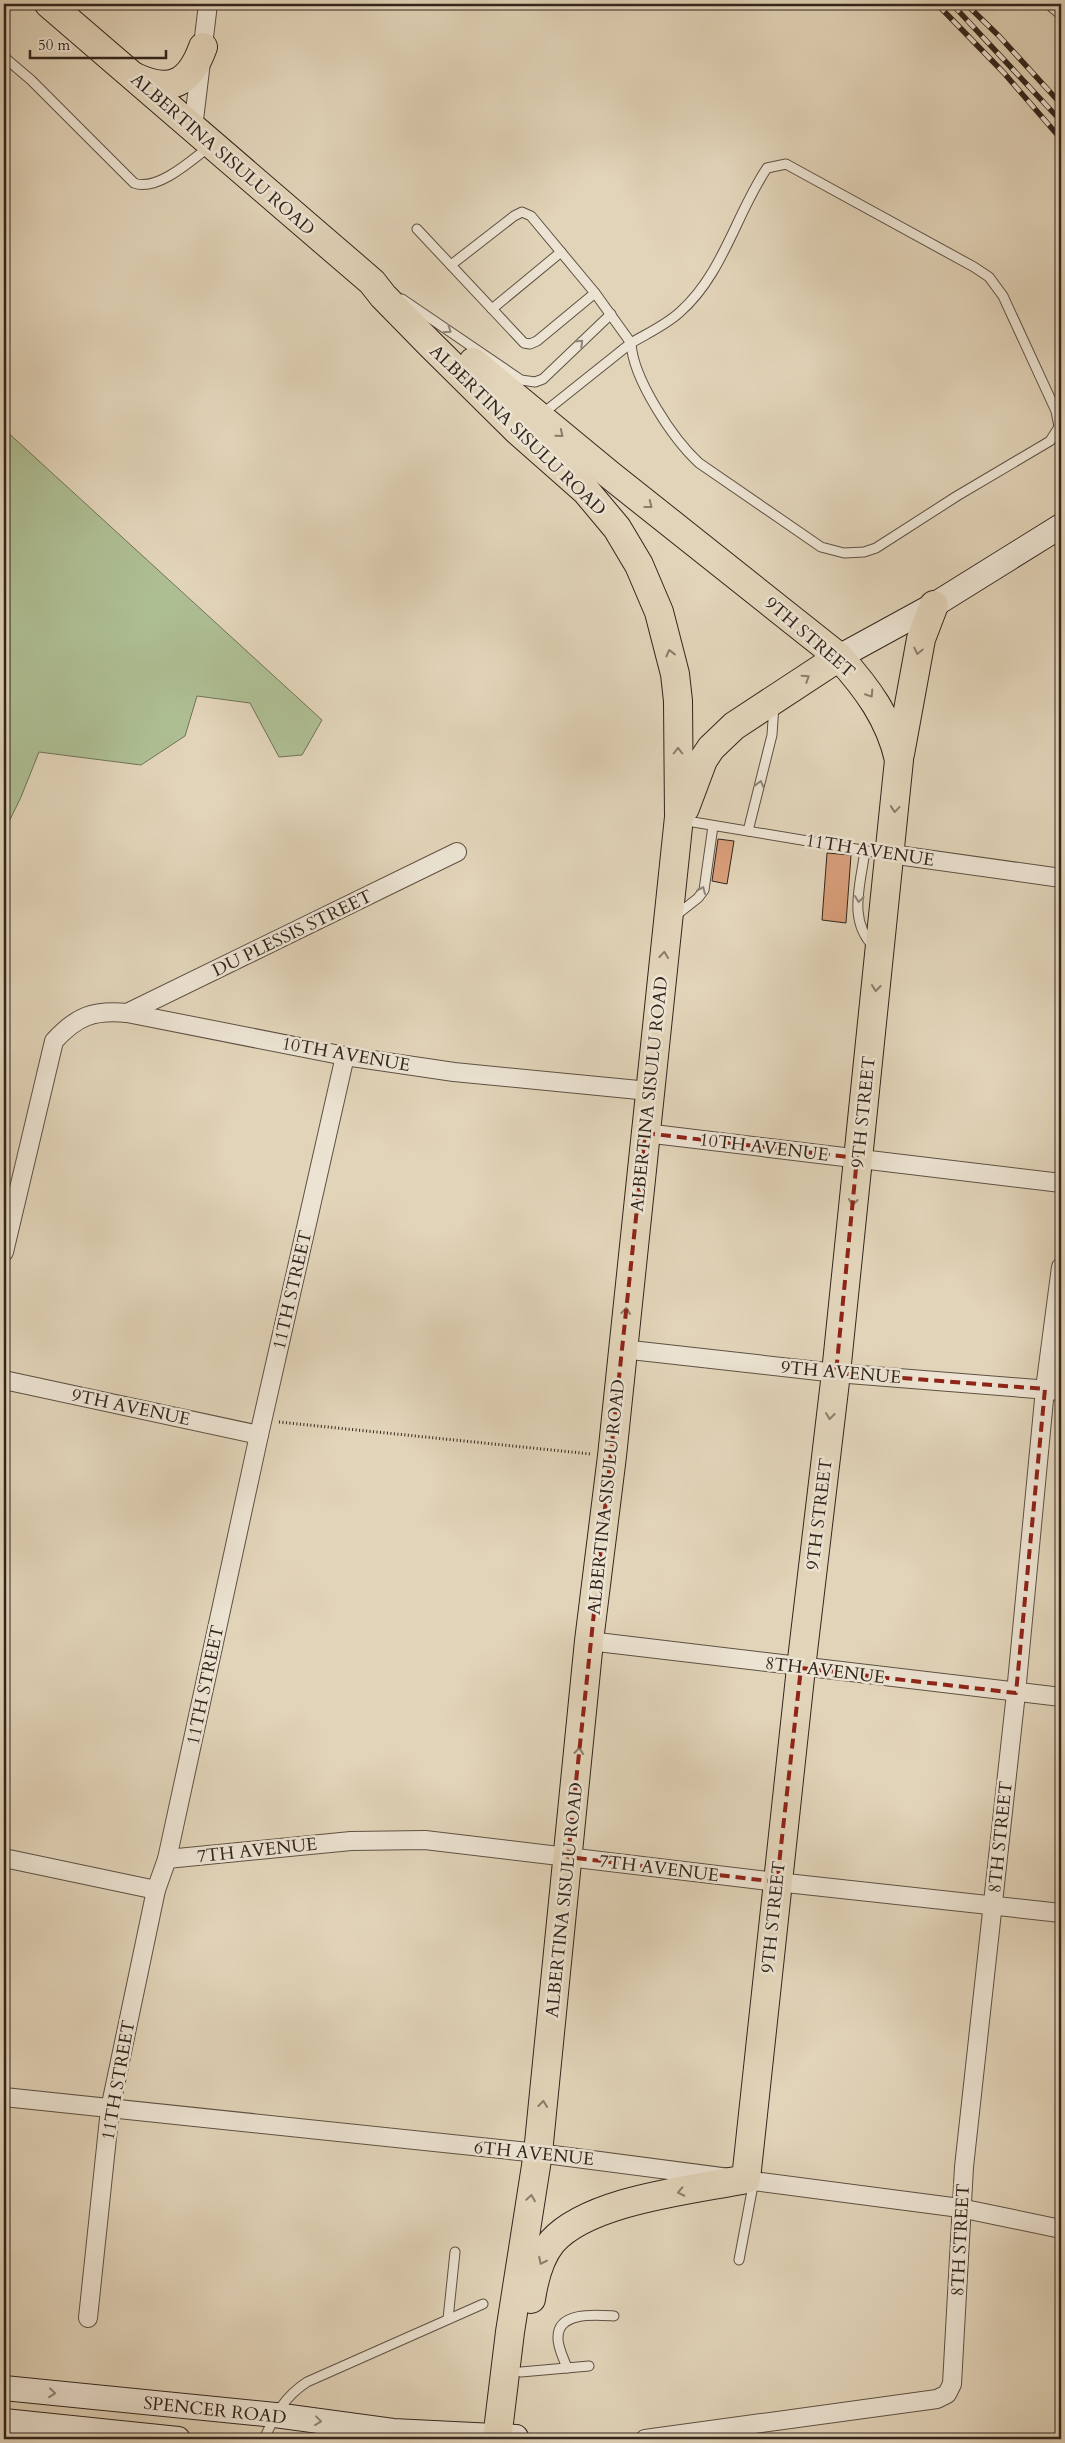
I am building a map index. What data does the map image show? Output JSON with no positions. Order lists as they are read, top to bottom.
{
  "streets": {
    "main road": ["ALBERTINA SISULU ROAD", "9TH STREET"],
    "street": [
      "11TH AVENUE",
      "DU PLESSIS STREET",
      "10TH AVENUE",
      "11TH STREET",
      "9TH AVENUE",
      "8TH AVENUE",
      "8TH STREET",
      "7TH AVENUE",
      "6TH AVENUE",
      "SPENCER ROAD"
    ]
  },
  "crossings": [
    ["ALBERTINA SISULU ROAD", "9TH STREET"],
    ["ALBERTINA SISULU ROAD", "11TH AVENUE"],
    ["ALBERTINA SISULU ROAD", "10TH AVENUE"],
    ["ALBERTINA SISULU ROAD", "9TH AVENUE"],
    ["ALBERTINA SISULU ROAD", "8TH AVENUE"],
    ["ALBERTINA SISULU ROAD", "7TH AVENUE"],
    ["ALBERTINA SISULU ROAD", "6TH AVENUE"],
    ["ALBERTINA SISULU ROAD", "SPENCER ROAD"],
    ["9TH STREET", "11TH AVENUE"],
    ["9TH STREET", "10TH AVENUE"],
    ["9TH STREET", "9TH AVENUE"],
    ["9TH STREET", "8TH AVENUE"],
    ["9TH STREET", "7TH AVENUE"],
    ["9TH STREET", "6TH AVENUE"],
    ["DU PLESSIS STREET", "10TH AVENUE"],
    ["10TH AVENUE", "11TH STREET"],
    ["11TH STREET", "9TH AVENUE"],
    ["11TH STREET", "7TH AVENUE"],
    ["11TH STREET", "6TH AVENUE"],
    ["9TH AVENUE", "8TH STREET"],
    ["8TH AVENUE", "8TH STREET"],
    ["8TH STREET", "7TH AVENUE"],
    ["8TH STREET", "6TH AVENUE"]
  ],
  "one_way": ["ALBERTINA SISULU ROAD", "9TH STREET"],
  "scale_bar": "50 m"
}
